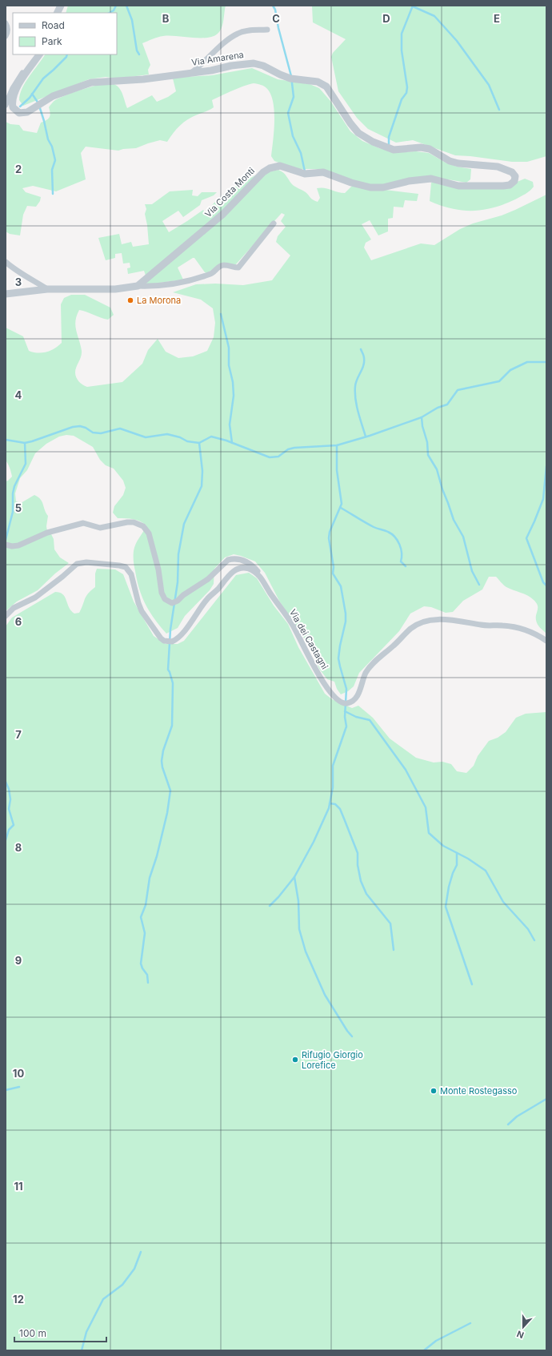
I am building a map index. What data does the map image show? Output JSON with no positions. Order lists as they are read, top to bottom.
{
  "streets": {
    "street": ["Via Amarena", "Via Costa Monti", "Via dei Castagni"]
  },
  "crossings": [
    ["Via Amarena", "Via Costa Monti"]
  ],
  "places": ["La Morona", "Rifugio Giorgio Lorefice", "Monte Rostegasso"],
  "legend": ["Road", "Park"],
  "scale_bar": "100 m",
  "north": "bottom",
  "grid": {
    "columns": [
      "B",
      "C",
      "D",
      "E"
    ],
    "rows": [
      "2",
      "3",
      "4",
      "5",
      "6",
      "7",
      "8",
      "9",
      "10",
      "11",
      "12"
    ]
  }
}
